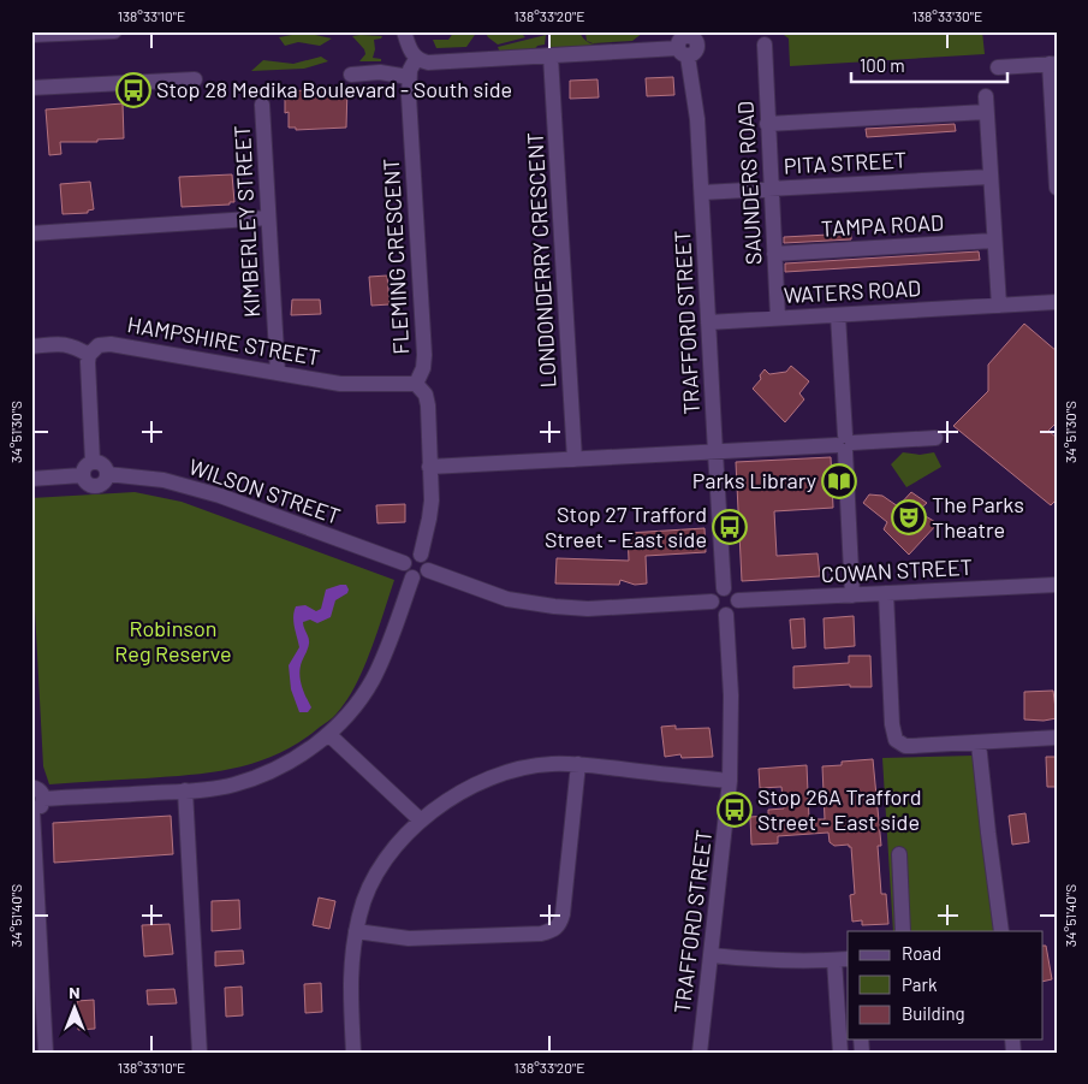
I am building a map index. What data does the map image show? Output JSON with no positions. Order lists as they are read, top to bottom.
{
  "streets": {
    "street": [
      "PITA STREET",
      "SAUNDERS ROAD",
      "KIMBERLEY STREET",
      "TAMPA ROAD",
      "FLEMING CRESCENT",
      "LONDONDERRY CRESCENT",
      "WATERS ROAD",
      "TRAFFORD STREET",
      "HAMPSHIRE STREET",
      "WILSON STREET",
      "COWAN STREET"
    ]
  },
  "crossings": [
    ["PITA STREET", "SAUNDERS ROAD"],
    ["PITA STREET", "TRAFFORD STREET"],
    ["SAUNDERS ROAD", "TAMPA ROAD"],
    ["SAUNDERS ROAD", "WATERS ROAD"],
    ["KIMBERLEY STREET", "HAMPSHIRE STREET"],
    ["FLEMING CRESCENT", "HAMPSHIRE STREET"],
    ["FLEMING CRESCENT", "WILSON STREET"],
    ["WATERS ROAD", "TRAFFORD STREET"],
    ["TRAFFORD STREET", "COWAN STREET"]
  ],
  "parks": ["Robinson Reg Reserve"],
  "places": {
    "bus stop": ["Stop 28 Medika Boulevard - South side", "Stop 27 Trafford Street - East side", "Stop 26A Trafford Street - East side"],
    "library": ["Parks Library"],
    "theatre": ["The Parks Theatre"]
  },
  "legend": ["Road", "Park", "Building"],
  "scale_bar": "100 m",
  "north": "top",
  "coordinates": [
    "138°33'10\"E",
    "138°33'20\"E",
    "138°33'30\"E",
    "34°51'30\"S",
    "34°51'40\"S"
  ]
}
